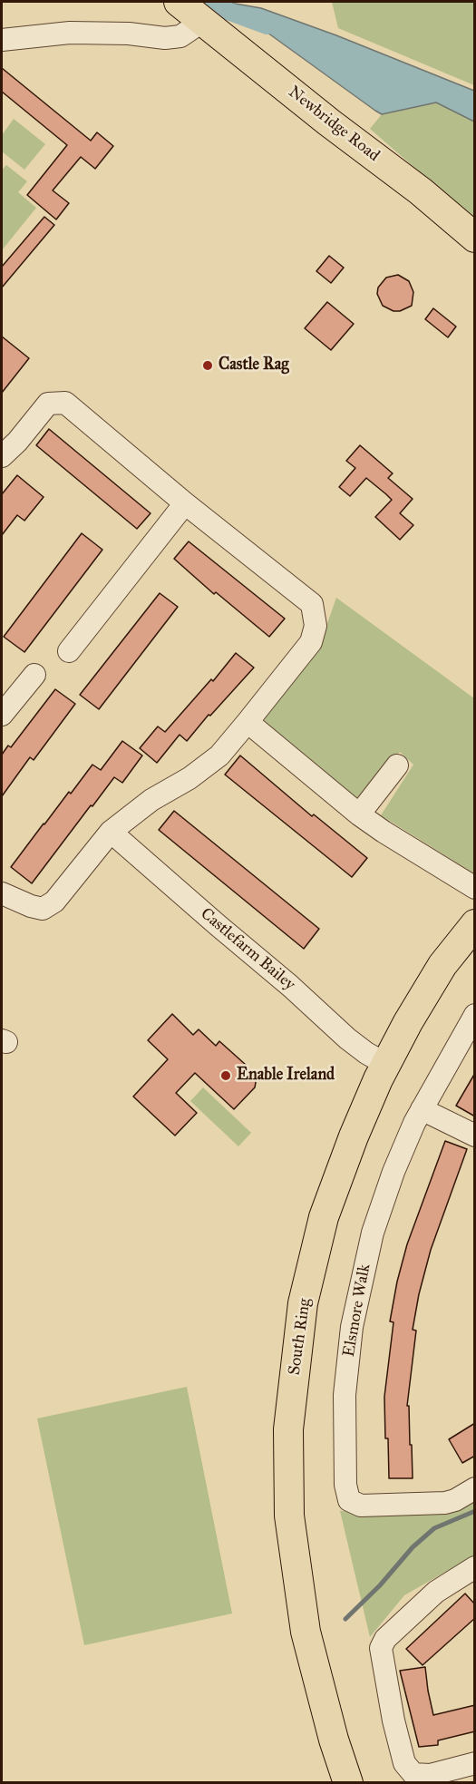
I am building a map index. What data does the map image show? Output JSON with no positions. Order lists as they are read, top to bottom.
{
  "streets": {
    "main road": ["Newbridge Road", "South Ring"],
    "street": ["Castlefarm Bailey", "Elsmore Walk"]
  },
  "crossings": [
    ["Castlefarm Bailey", "South Ring"]
  ],
  "places": ["Castle Rag", "Enable Ireland"]
}
